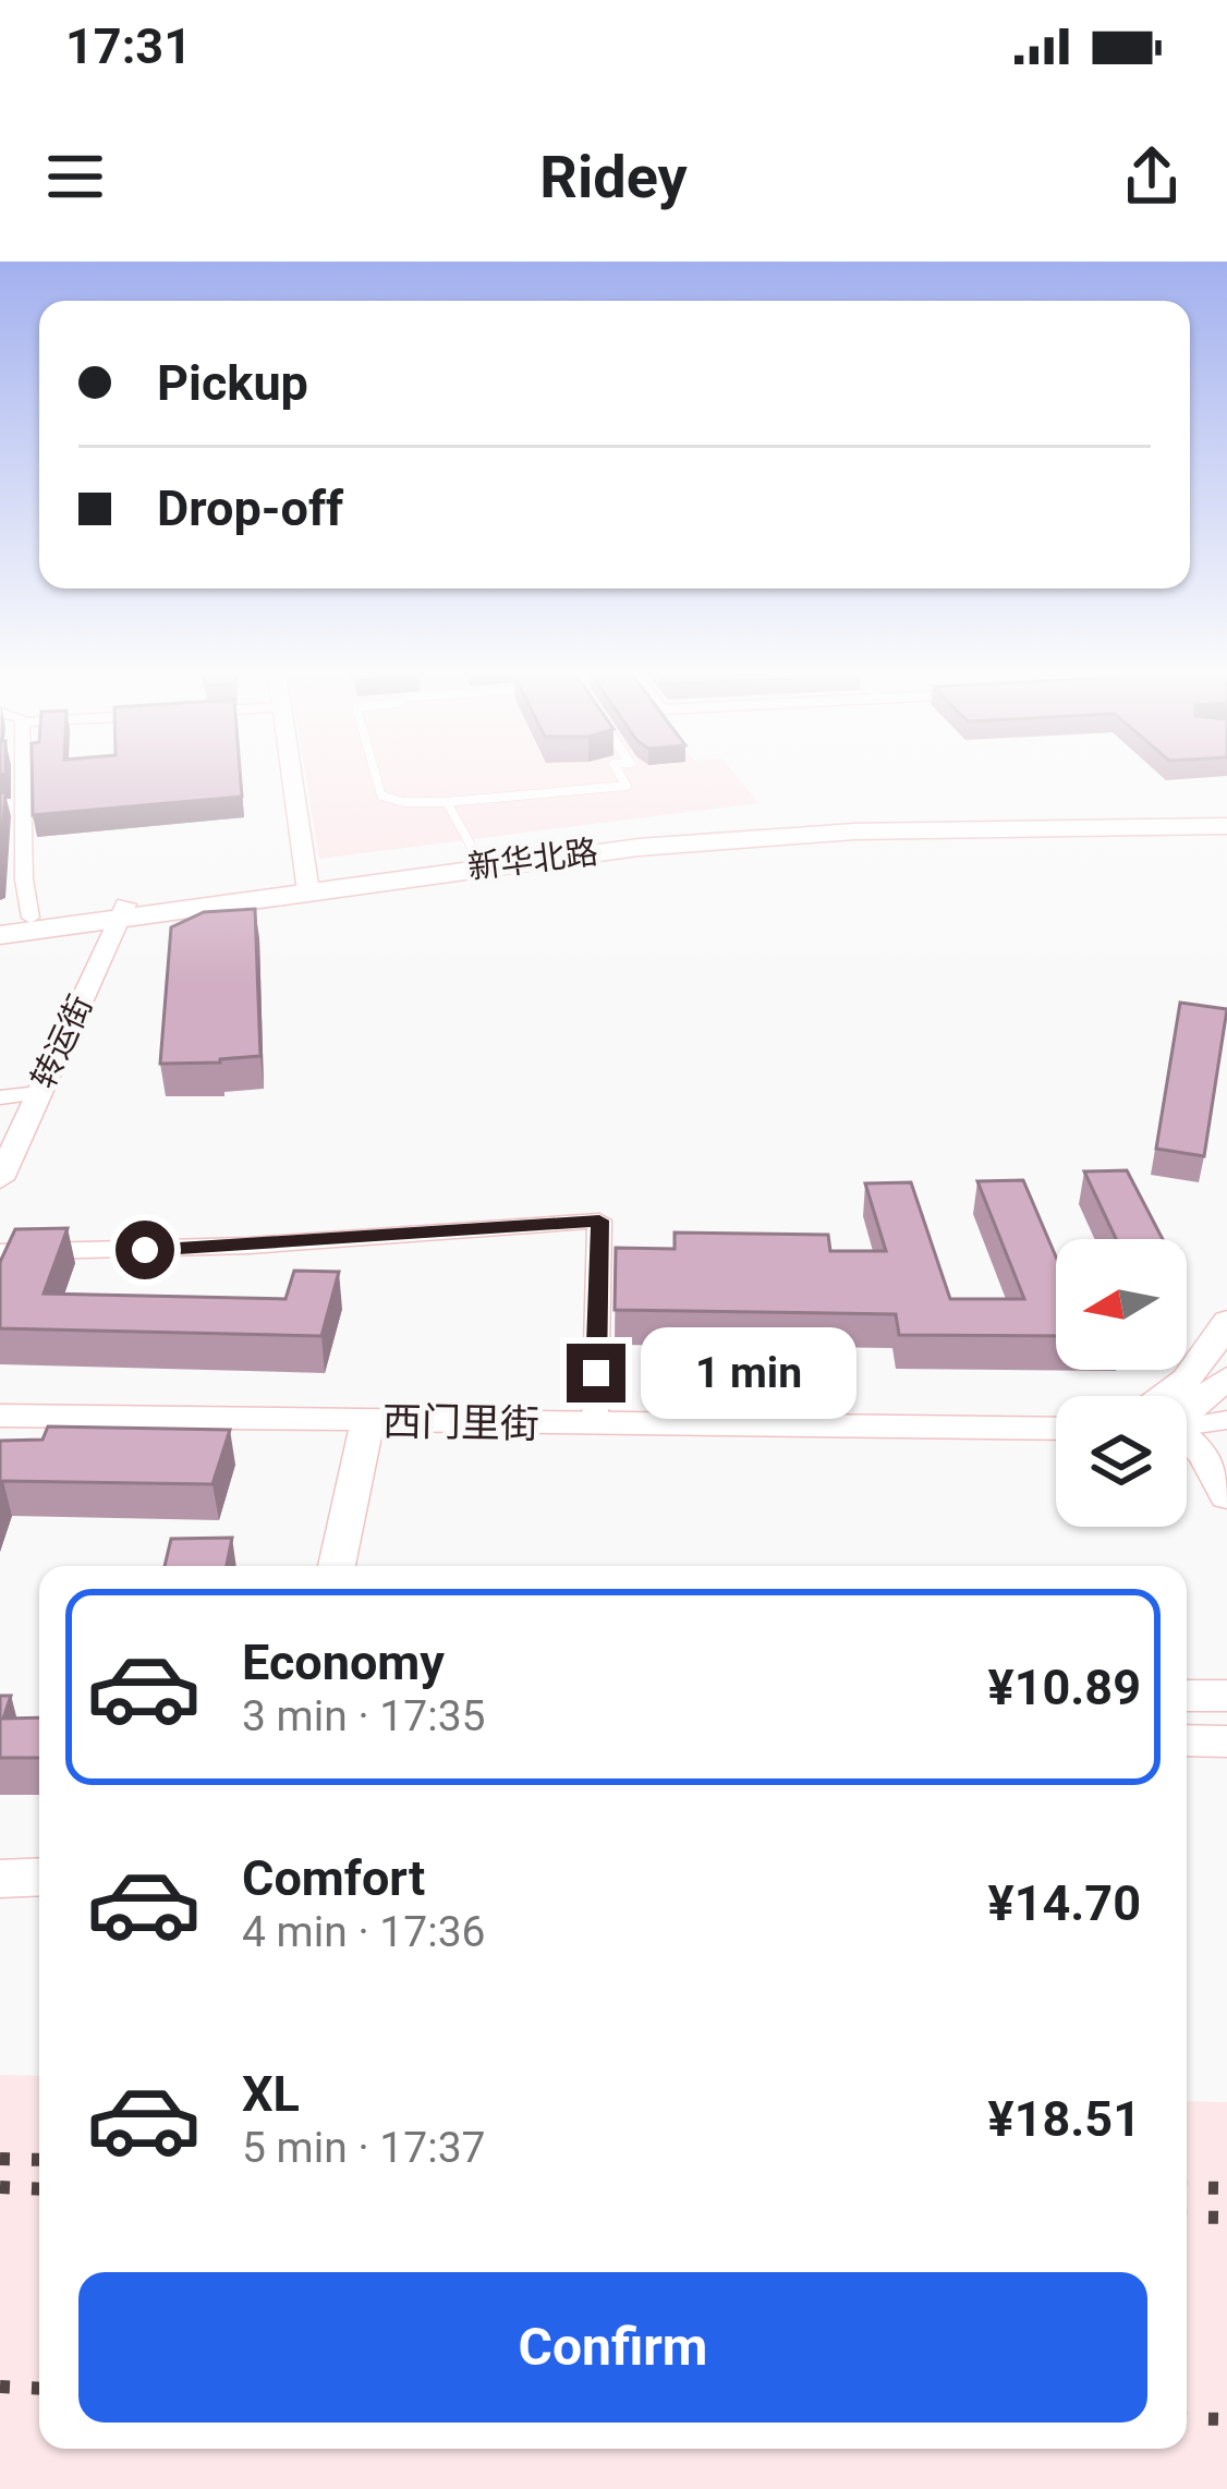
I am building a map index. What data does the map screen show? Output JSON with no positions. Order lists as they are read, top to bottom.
{
  "streets": {
    "main road": ["新华北路"],
    "street": ["转运街", "西门里街"]
  },
  "crossings": [
    ["新华北路", "转运街"]
  ],
  "north": "left",
  "page": {
    "status": "17:31",
    "header": "Ridey",
    "banner": ["Pickup", "Drop-off"],
    "bubble": "1 min",
    "list": [
      {
        "name": "Economy",
        "note": "3 min · 17:35",
        "value": "¥10.89"
      },
      {
        "name": "Comfort",
        "note": "4 min · 17:36",
        "value": "¥14.70"
      },
      {
        "name": "XL",
        "note": "5 min · 17:37",
        "value": "¥18.51"
      }
    ],
    "buttons": "Confirm"
  }
}
